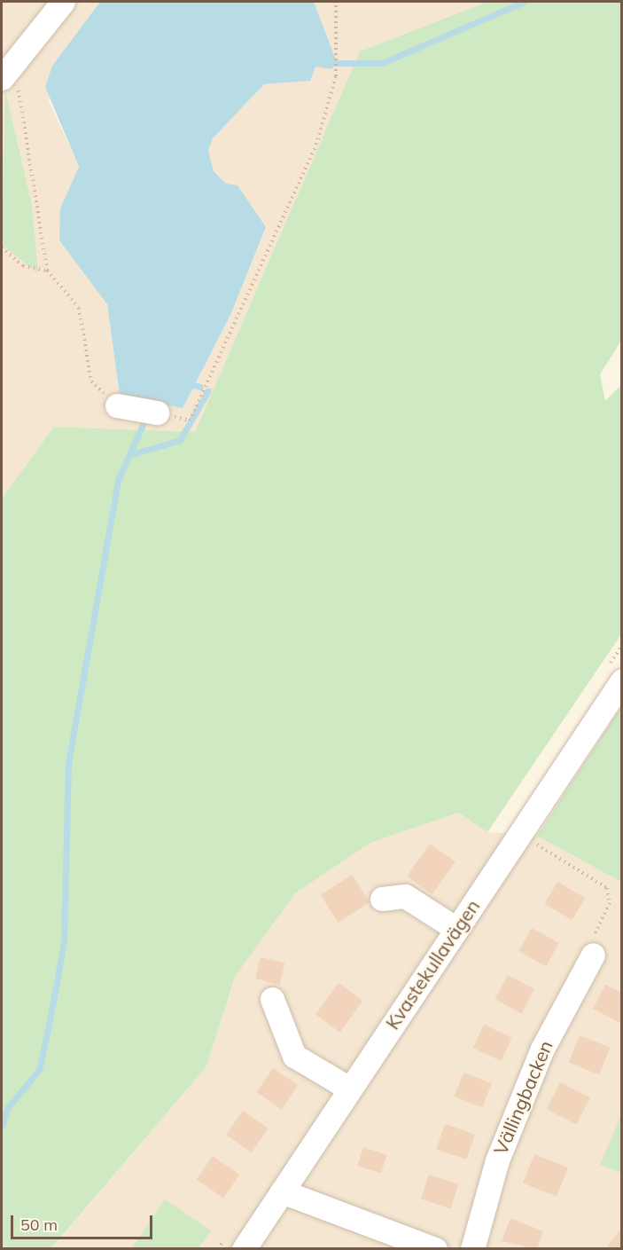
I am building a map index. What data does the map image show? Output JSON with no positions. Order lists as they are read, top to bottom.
{
  "streets": {
    "street": ["Kvastekullavägen", "Vällingbacken"]
  },
  "scale_bar": "50 m"
}
